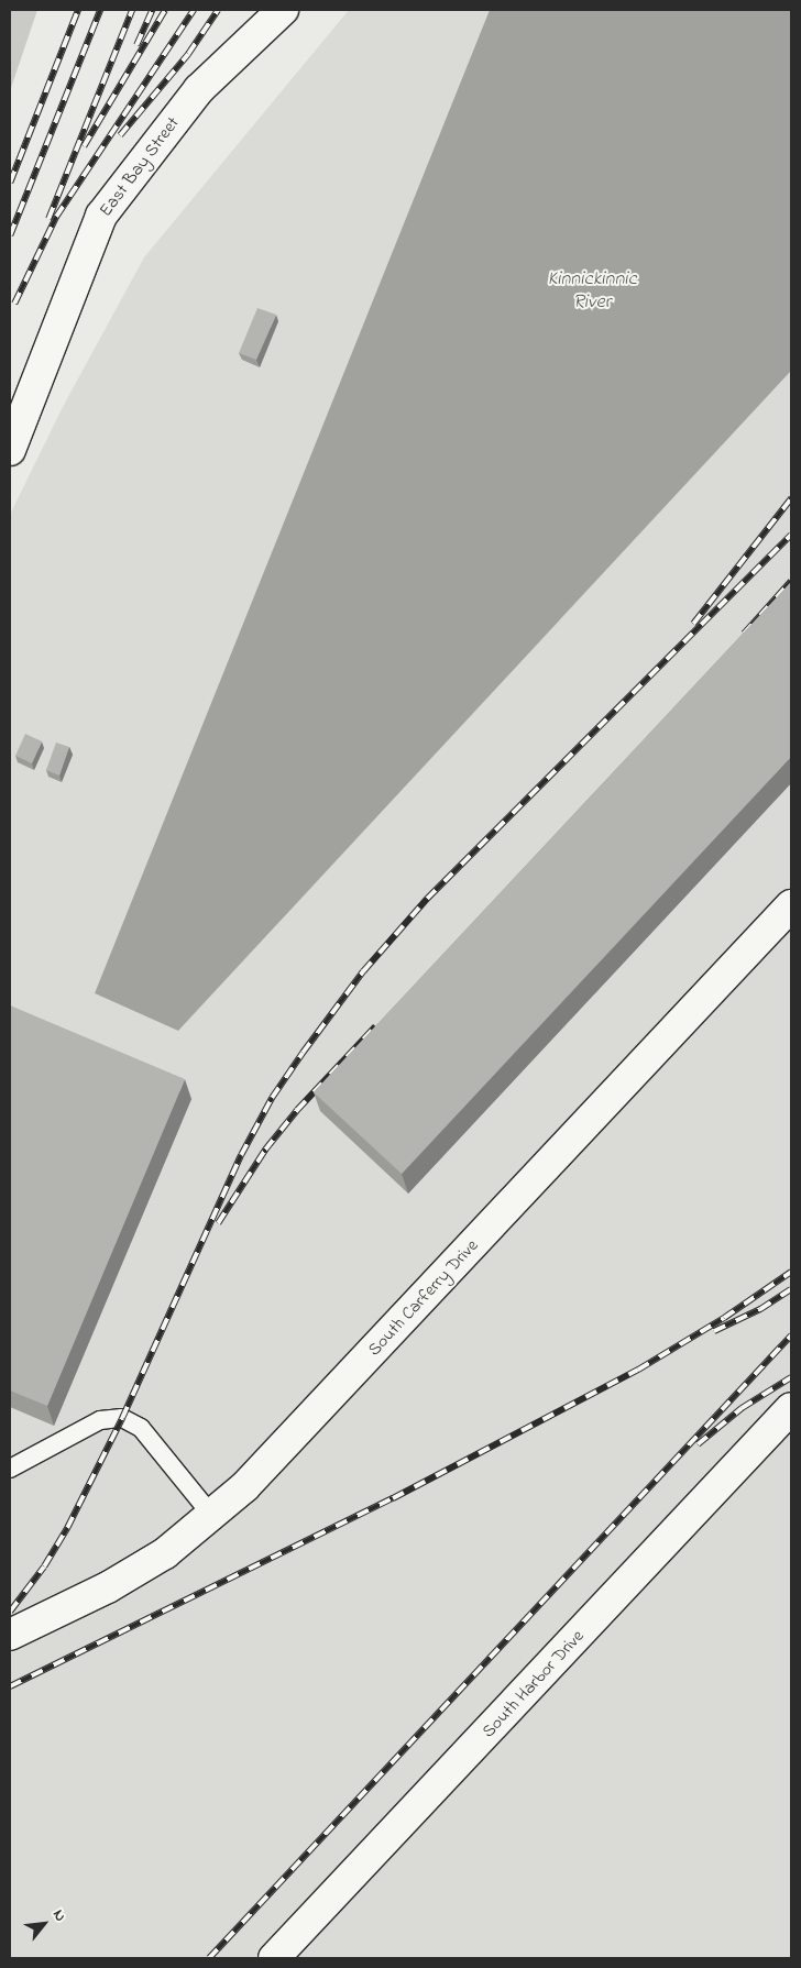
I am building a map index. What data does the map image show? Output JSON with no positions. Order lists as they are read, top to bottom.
{
  "streets": {
    "street": ["East Bay Street", "South Carferry Drive", "South Harbor Drive"]
  },
  "water": ["Kinnickinnic River"],
  "north": "top right"
}
